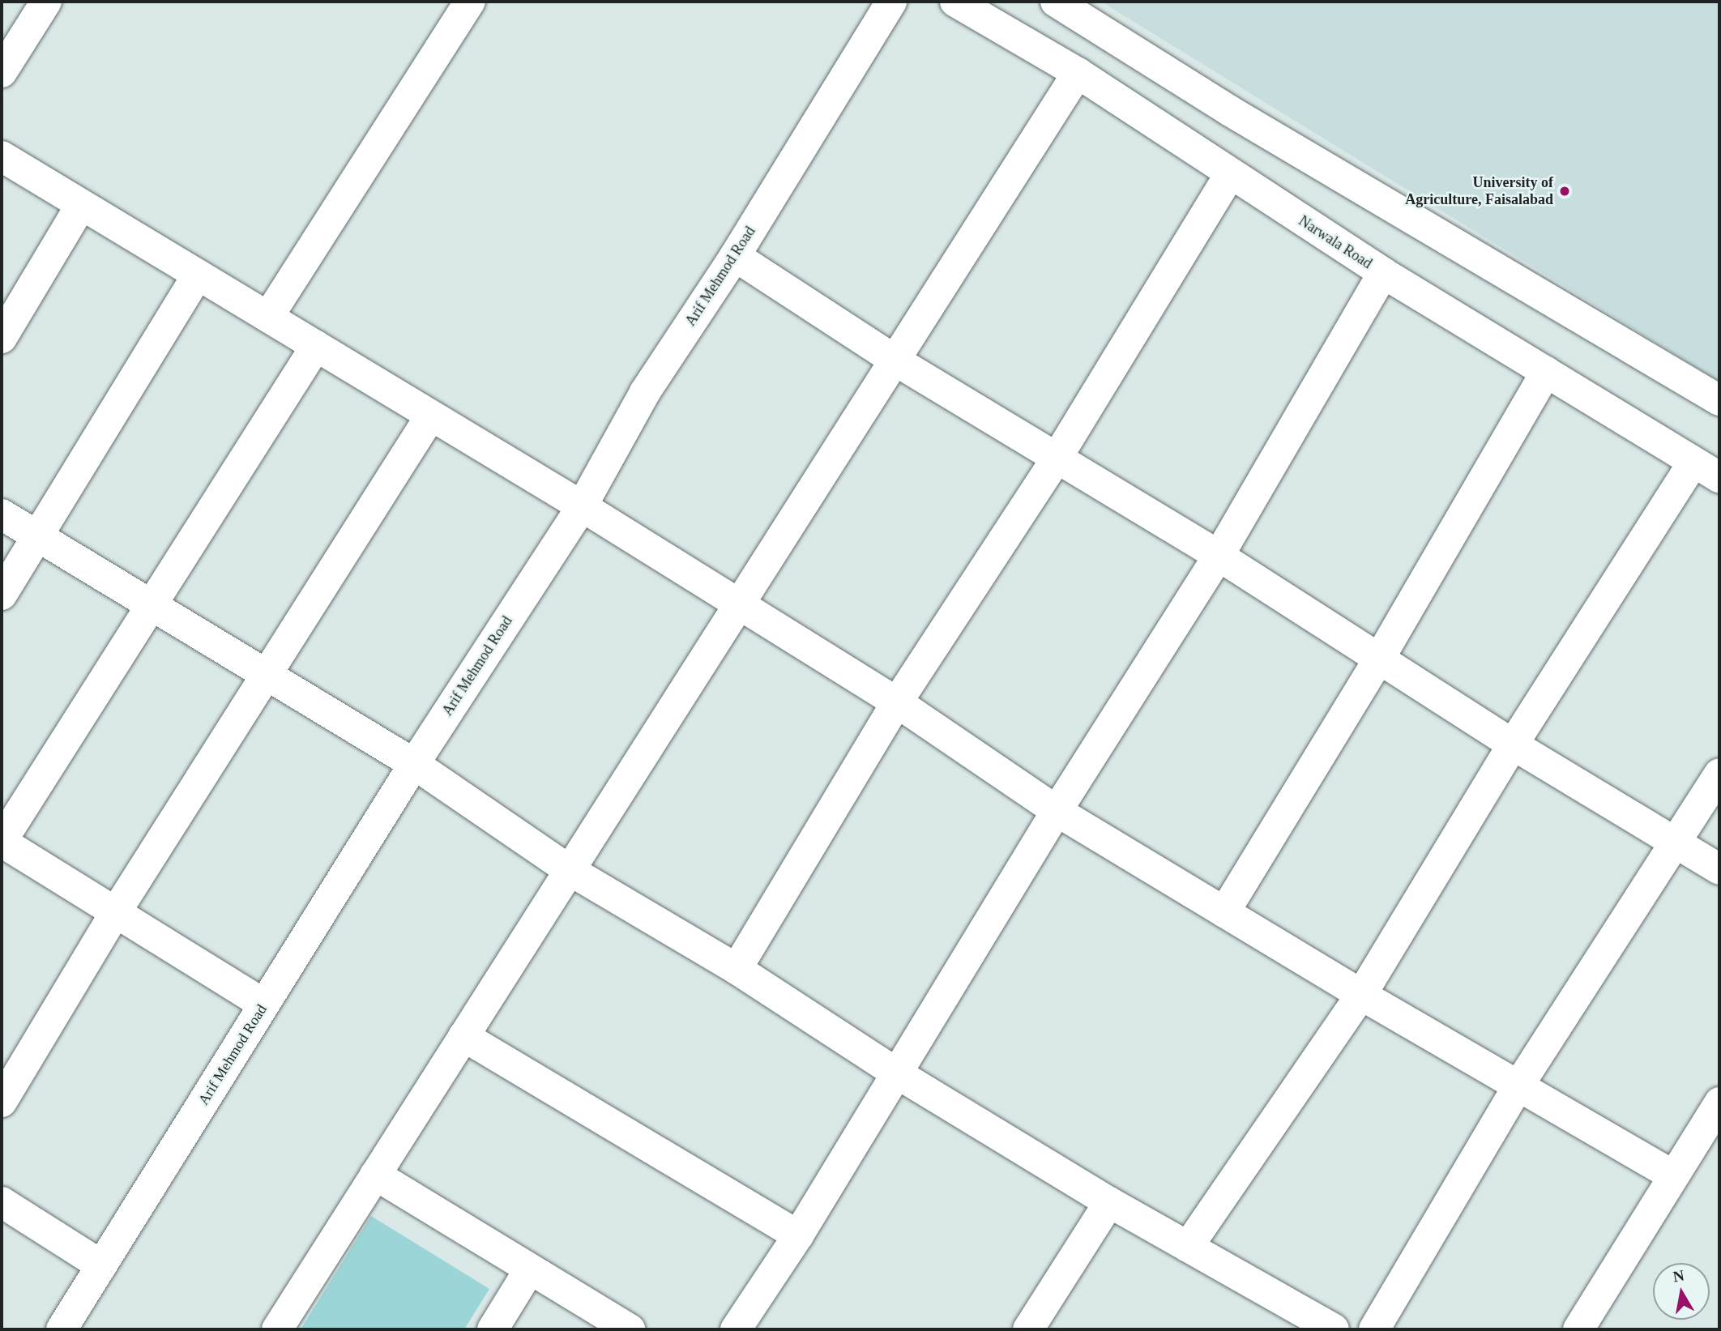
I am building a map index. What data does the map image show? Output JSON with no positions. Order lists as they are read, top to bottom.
{
  "streets": {
    "street": ["Narwala Road", "Arif Mehmod Road"]
  },
  "places": ["University of Agriculture, Faisalabad"],
  "north": "top"
}
